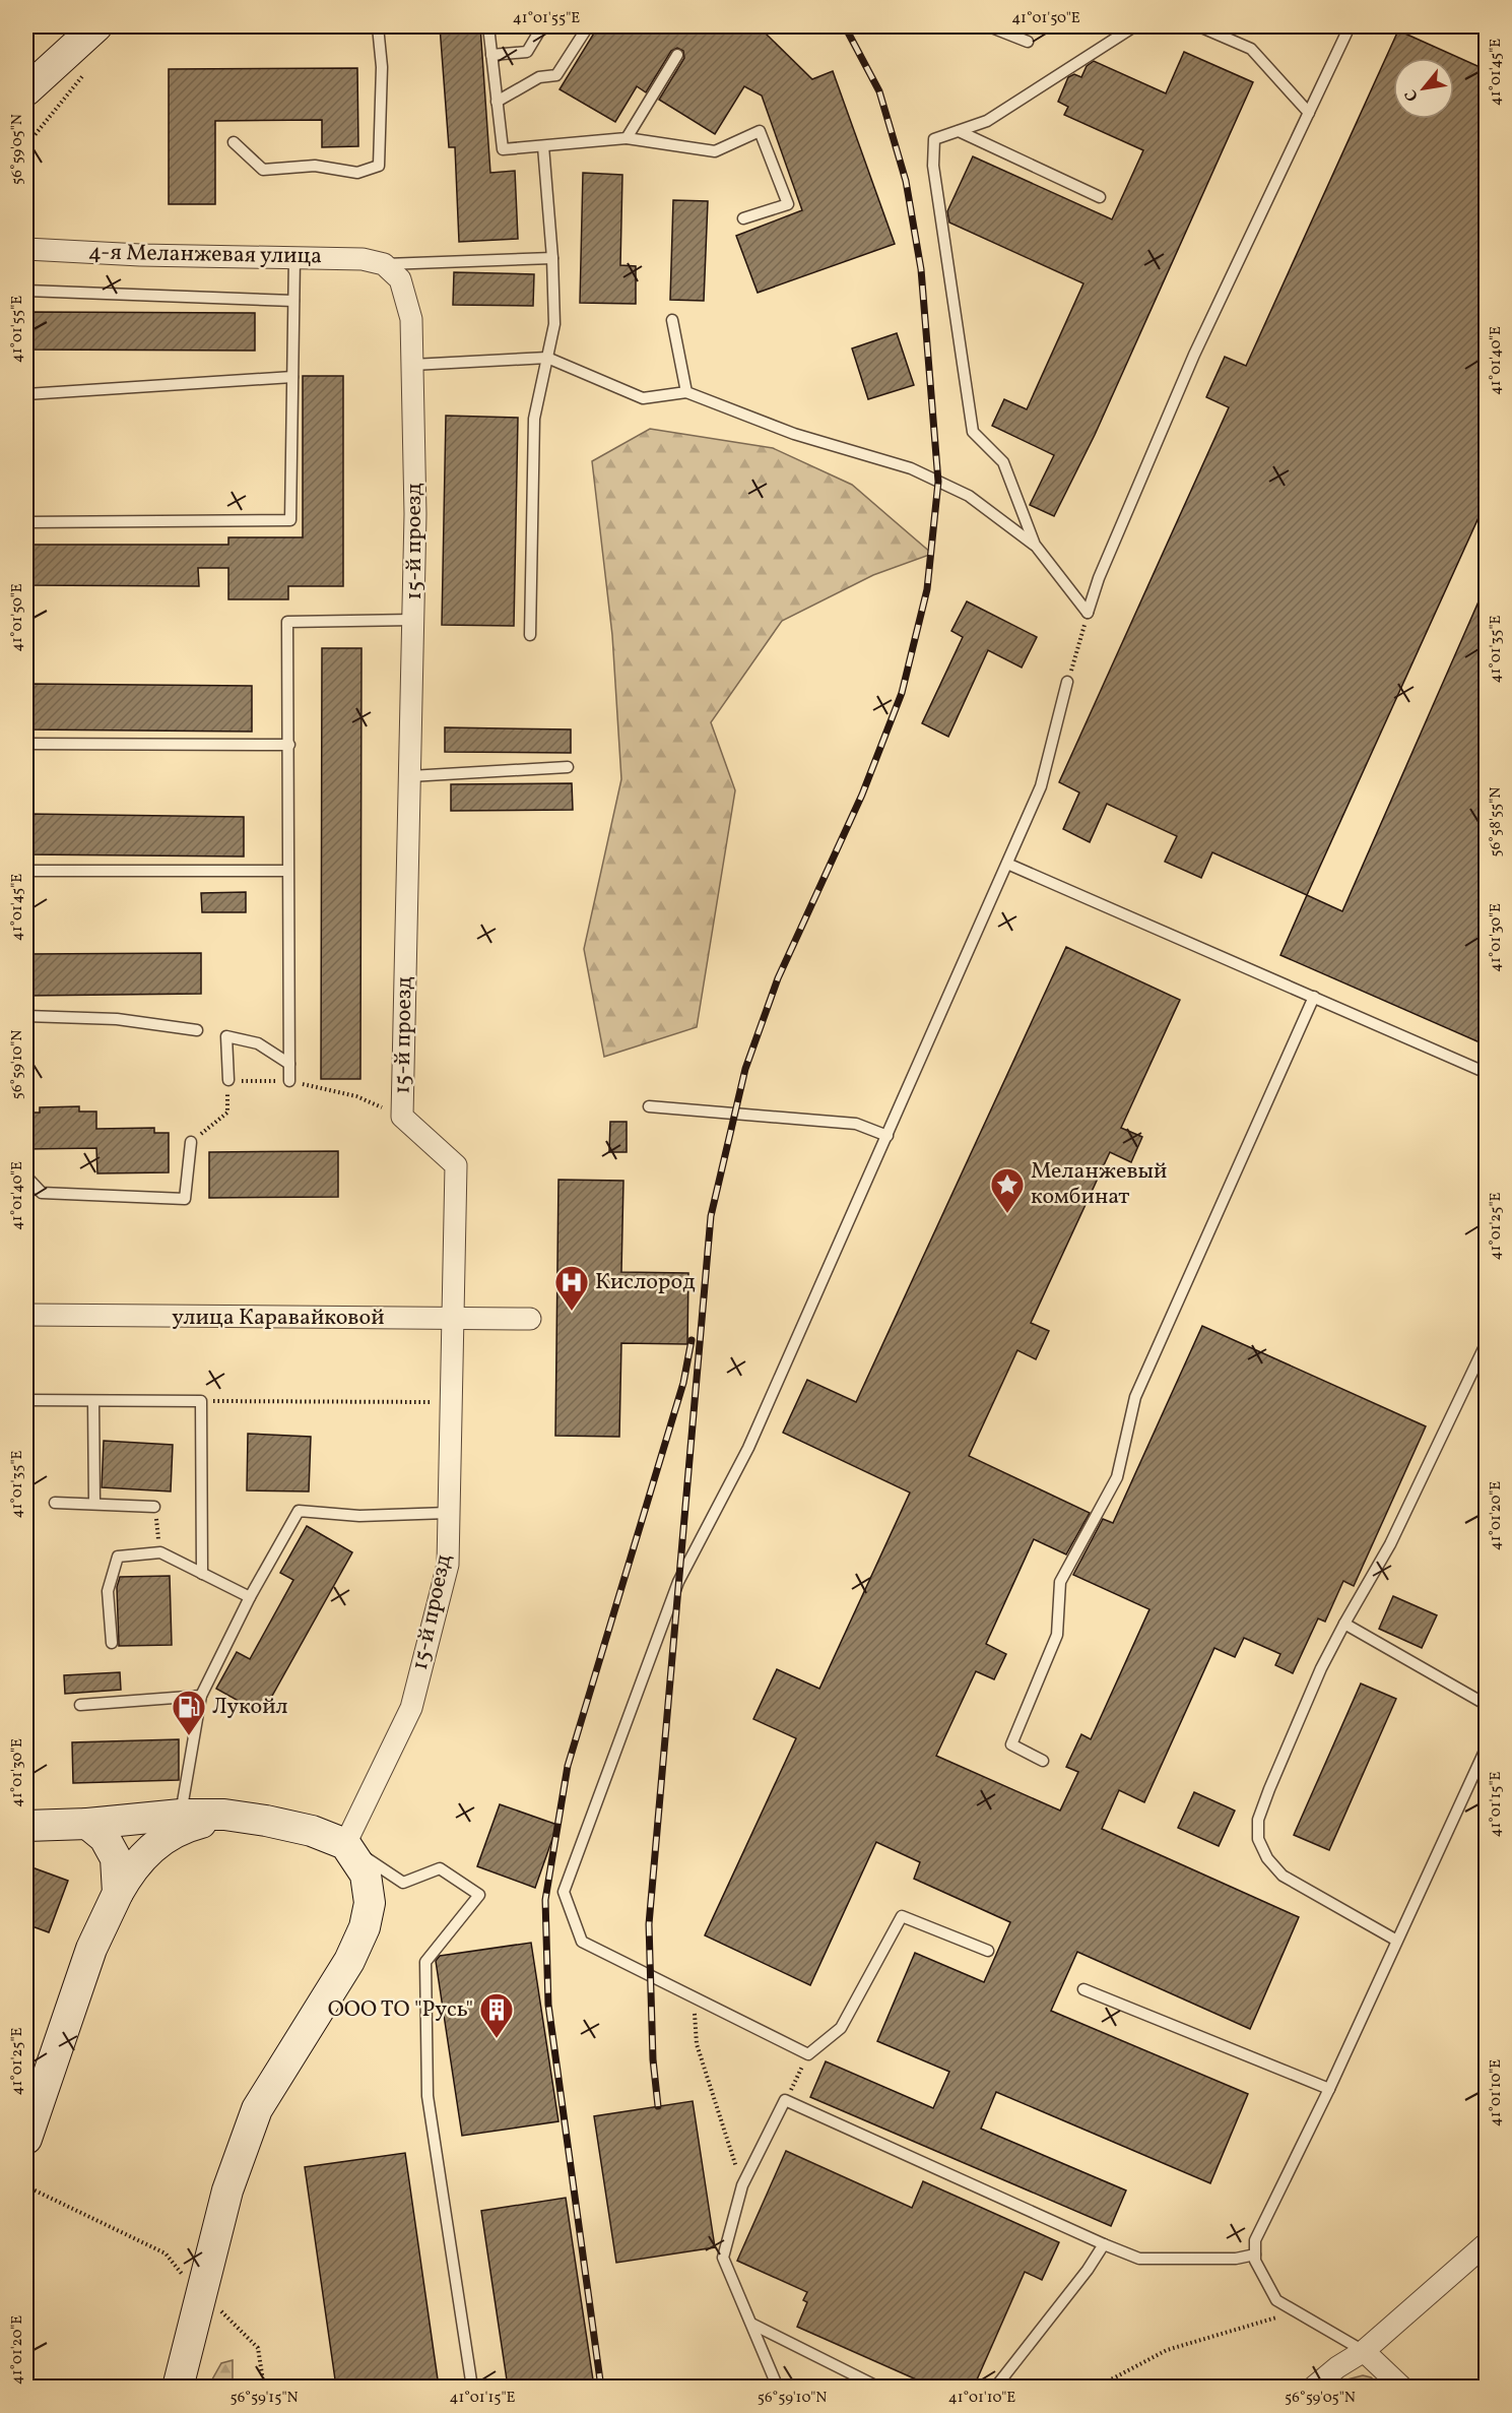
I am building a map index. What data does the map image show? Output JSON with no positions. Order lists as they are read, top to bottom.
{
  "streets": {
    "street": ["4-я Меланжевая улица", "15-й проезд", "улица Каравайковой"]
  },
  "crossings": [
    ["4-я Меланжевая улица", "15-й проезд"],
    ["15-й проезд", "улица Каравайковой"]
  ],
  "places": {
    "place": ["Меланжевый комбинат"],
    "hospital": ["Кислород"],
    "fuel station": ["Лукойл"],
    "building": ["ООО ТО \"Русь\""]
  },
  "north": "bottom left",
  "coordinates": [
    "41°01'55\"E",
    "41°01'50\"E",
    "41°01'45\"E",
    "56°59'05\"N",
    "41°01'40\"E",
    "41°01'35\"E",
    "56°58'55\"N",
    "41°01'30\"E",
    "56°59'10\"N",
    "41°01'25\"E",
    "41°01'20\"E",
    "41°01'15\"E",
    "41°01'10\"E",
    "56°59'15\"N"
  ]
}
